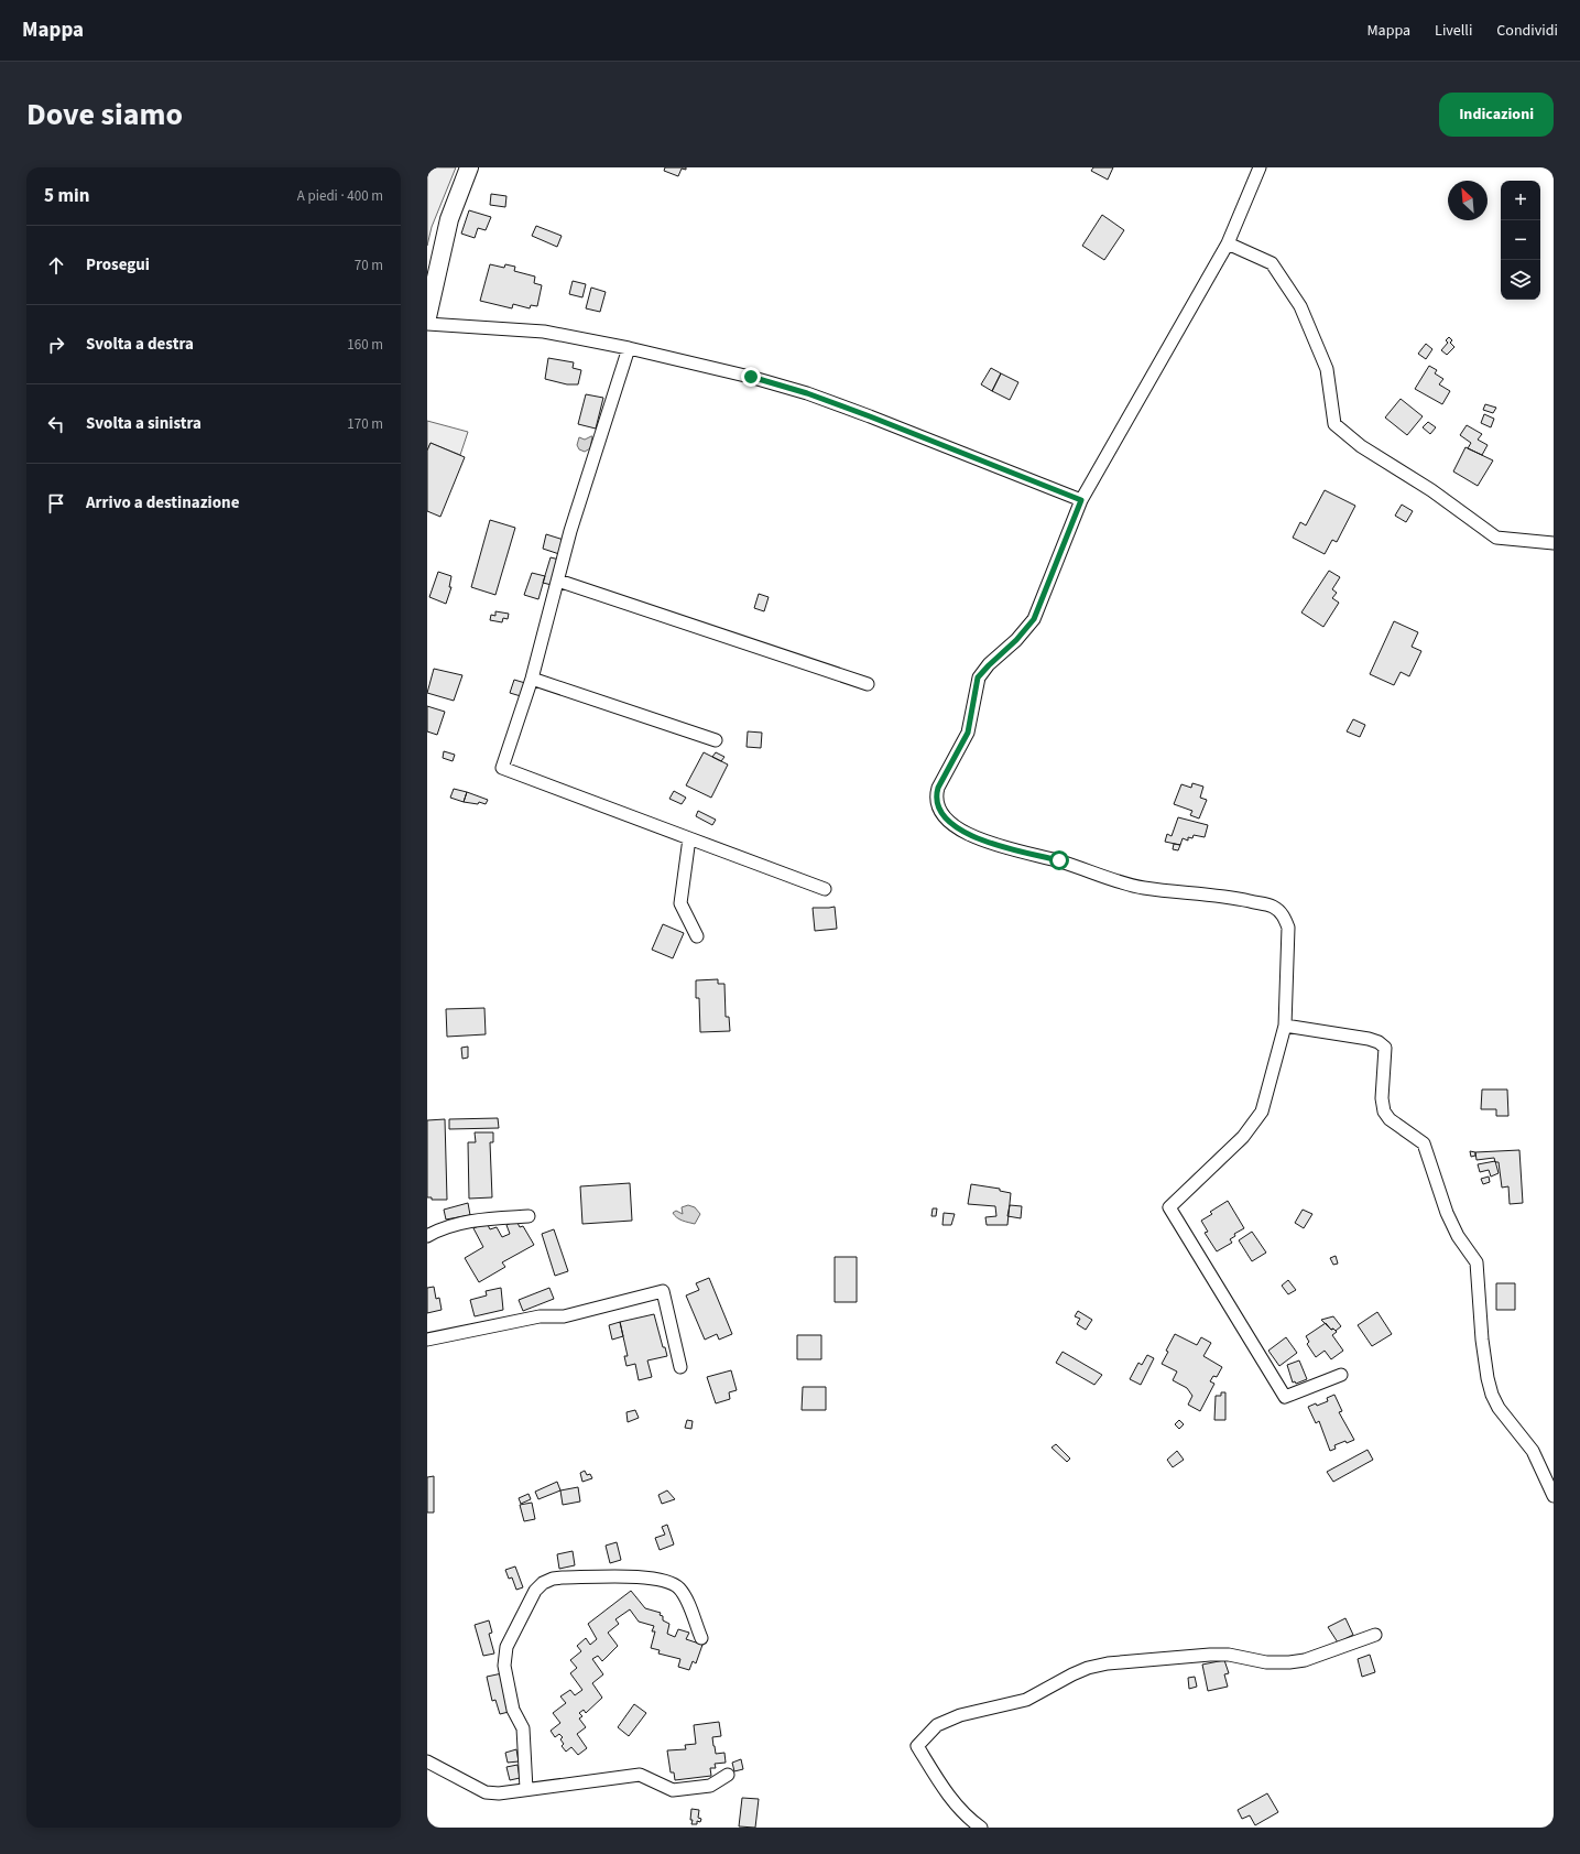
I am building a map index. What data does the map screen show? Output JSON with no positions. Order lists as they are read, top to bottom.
{
  "north": "top left",
  "page": {
    "header": "Mappa",
    "nav": ["Mappa", "Livelli", "Condividi"],
    "title": "Dove siamo",
    "buttons": "Indicazioni",
    "heading": ["5 min", "A piedi · 400 m"],
    "map_buttons": ["+", "−"],
    "list": [
      ["Prosegui", "70 m"],
      ["Svolta a destra", "160 m"],
      ["Svolta a sinistra", "170 m"],
      "Arrivo a destinazione"
    ]
  }
}
